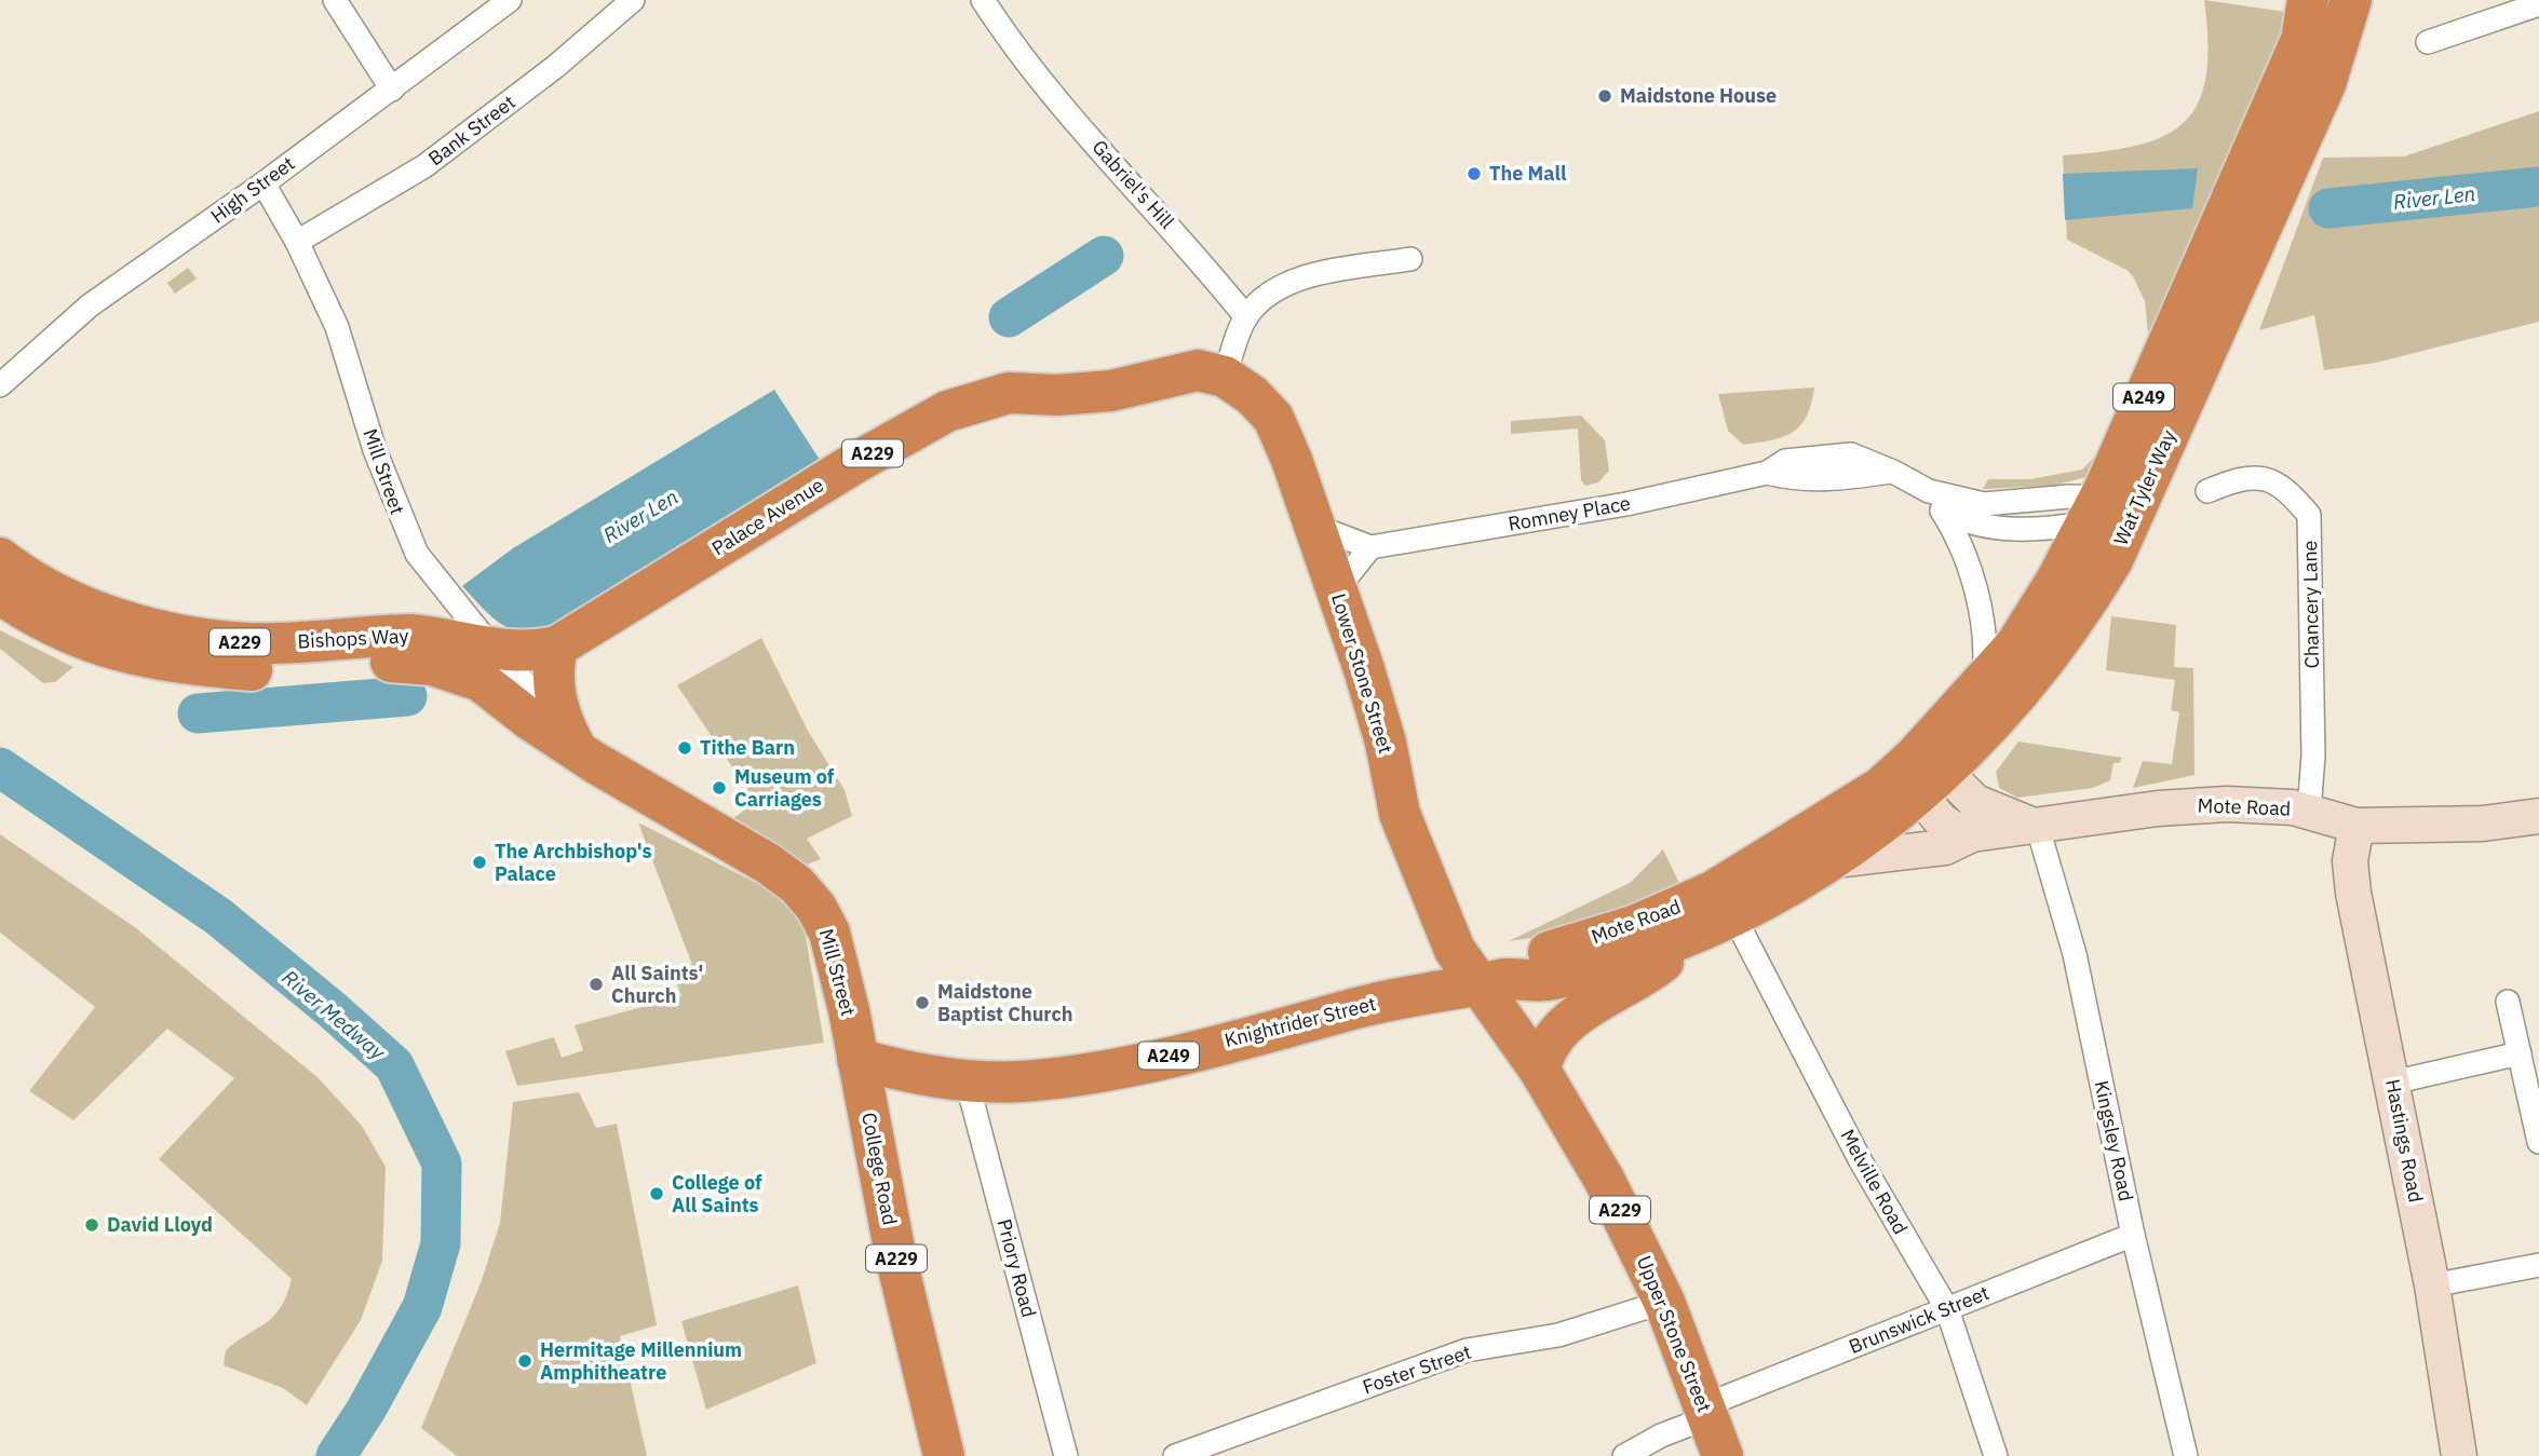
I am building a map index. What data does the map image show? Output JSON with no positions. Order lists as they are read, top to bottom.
{
  "streets": {
    "highway": [
      "A249",
      "A229",
      "Mill Street",
      "Wat Tyler Way",
      "Palace Avenue",
      "Bishops Way",
      "Lower Stone Street",
      "Mote Road",
      "Knightrider Street",
      "College Road",
      "Upper Stone Street"
    ],
    "street": [
      "Bank Street",
      "Gabriel's Hill",
      "High Street",
      "Romney Place",
      "Chancery Lane",
      "Kingsley Road",
      "Hastings Road",
      "Melville Road",
      "Priory Road",
      "Brunswick Street",
      "Foster Street"
    ]
  },
  "crossings": [
    ["Bank Street", "Mill Street"],
    ["High Street", "Mill Street"],
    ["A249", "Mote Road"],
    ["A249", "Upper Stone Street"],
    ["Mill Street", "Palace Avenue"],
    ["Mill Street", "Bishops Way"],
    ["Mill Street", "Knightrider Street"],
    ["Mill Street", "College Road"],
    ["Wat Tyler Way", "Romney Place"],
    ["Wat Tyler Way", "Mote Road"],
    ["Palace Avenue", "Bishops Way"],
    ["Palace Avenue", "Lower Stone Street"],
    ["Chancery Lane", "Mote Road"],
    ["Lower Stone Street", "Mote Road"],
    ["Lower Stone Street", "Knightrider Street"],
    ["Lower Stone Street", "Upper Stone Street"],
    ["Mote Road", "Knightrider Street"],
    ["Mote Road", "Kingsley Road"],
    ["Mote Road", "Hastings Road"],
    ["Mote Road", "Melville Road"],
    ["Mote Road", "Upper Stone Street"],
    ["Knightrider Street", "College Road"],
    ["Knightrider Street", "Priory Road"],
    ["Knightrider Street", "Upper Stone Street"],
    ["Kingsley Road", "Brunswick Street"],
    ["Melville Road", "Brunswick Street"],
    ["Brunswick Street", "Upper Stone Street"],
    ["Upper Stone Street", "Foster Street"]
  ],
  "water": ["River Len", "River Medway"],
  "places": [
    "Maidstone House",
    "The Mall",
    "Tithe Barn",
    "Museum of Carriages",
    "The Archbishop's Palace",
    "All Saints' Church",
    "Maidstone Baptist Church",
    "College of All Saints",
    "David Lloyd",
    "Hermitage Millennium Amphitheatre"
  ]
}
